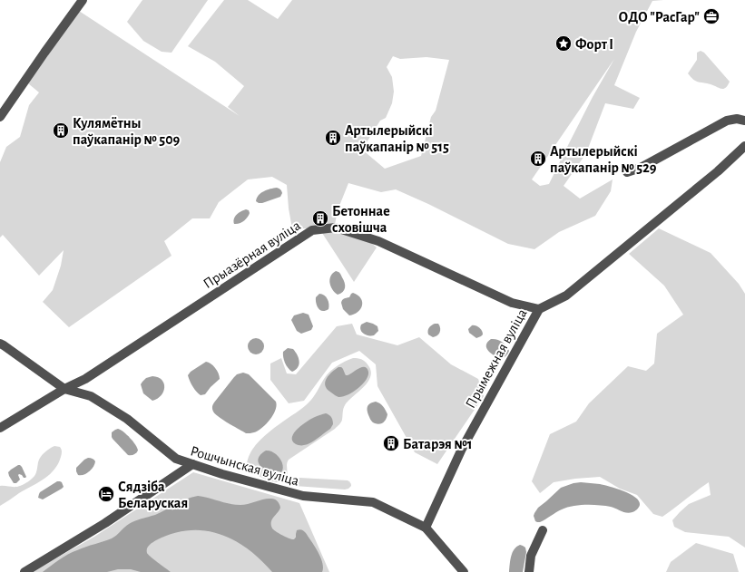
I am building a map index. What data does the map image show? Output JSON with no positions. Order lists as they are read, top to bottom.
{
  "streets": {
    "street": ["Прыазёрная вуліца", "Прымежная вуліца", "Рошчынская вуліца"]
  },
  "crossings": [
    ["Прыазёрная вуліца", "Прымежная вуліца"],
    ["Прыазёрная вуліца", "Рошчынская вуліца"],
    ["Прымежная вуліца", "Рошчынская вуліца"]
  ],
  "places": {
    "office": ["ОДО \"РасГар\""],
    "place": ["Форт I"],
    "building": [
      "Кулямётны паўкапанір № 509",
      "Артылерыйскі паўкапанір № 515",
      "Артылерыйскі паўкапанір № 529",
      "Бетоннае сховішча",
      "Батарэя №1"
    ],
    "hotel": ["Сядзіба Беларуская"]
  }
}
